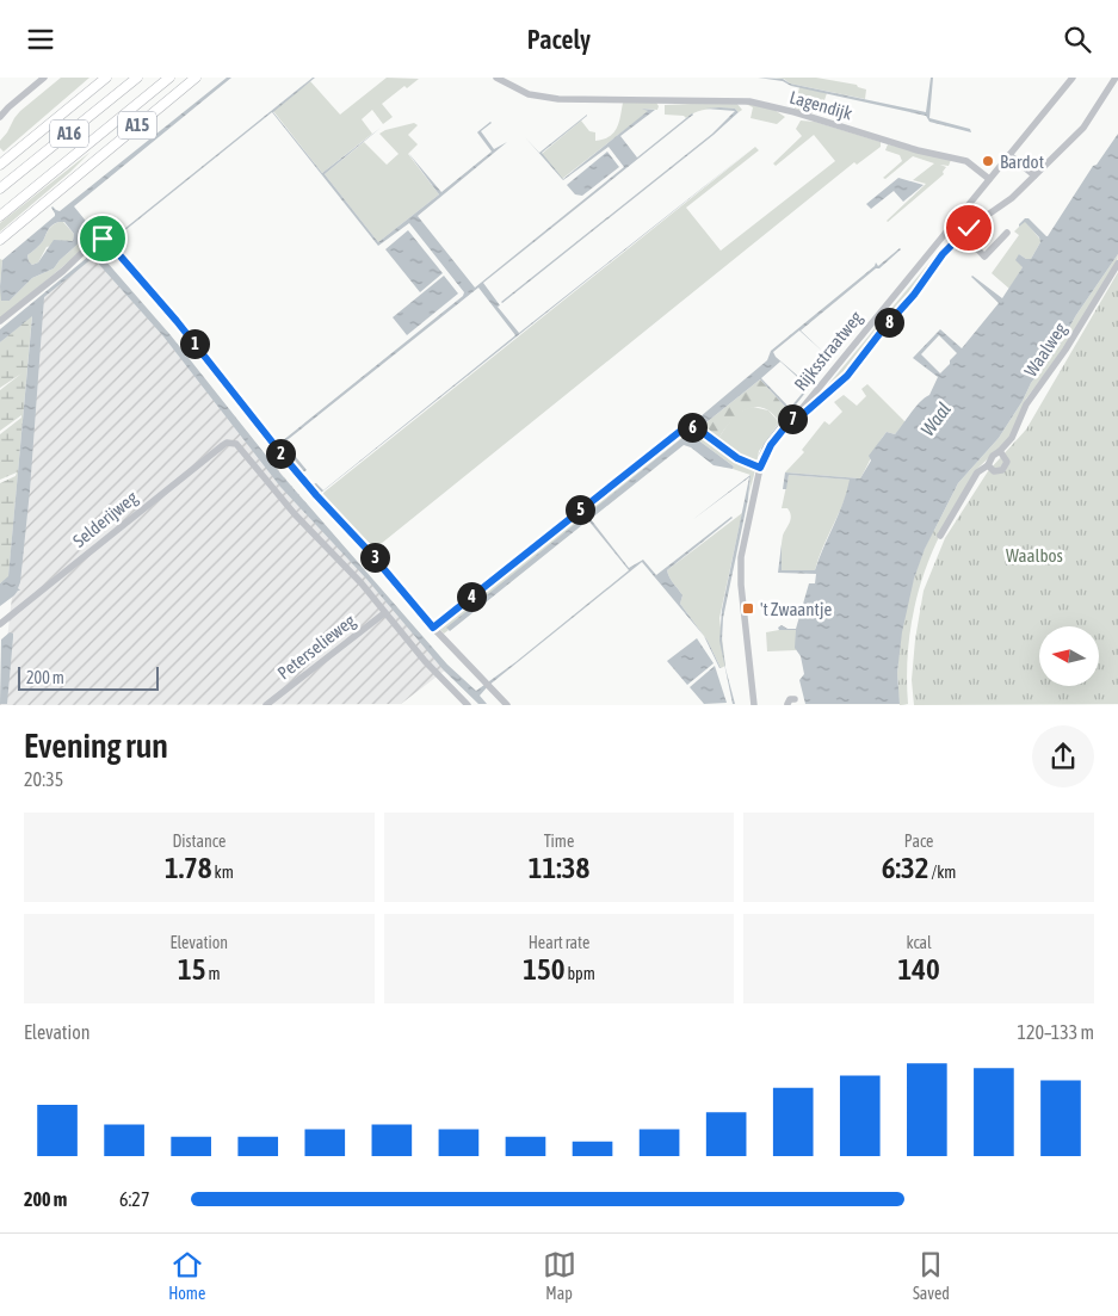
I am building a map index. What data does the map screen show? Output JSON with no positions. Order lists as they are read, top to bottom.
{
  "streets": {
    "highway": ["A15", "A16"],
    "street": [
      "Lagendijk",
      "Waalweg",
      "Rijksstraatweg",
      "Selderijweg",
      "Peterselieweg"
    ]
  },
  "crossings": [
    ["Lagendijk", "Rijksstraatweg"],
    ["Selderijweg", "Peterselieweg"]
  ],
  "water": ["Waal"],
  "parks": ["Waalbos"],
  "places": {
    "other": ["Bardot"],
    "transit": ["'t Zwaantje"]
  },
  "scale_bar": "200 m",
  "north": "left",
  "page": {
    "header": "Pacely",
    "pins": [
      "8",
      "1",
      "7",
      "6",
      "2",
      "5",
      "3",
      "4"
    ],
    "scale": "200 m",
    "heading": ["Evening run", "20:35"],
    "stats": [
      ["Distance", "1.78 km"],
      ["Time", "11:38"],
      ["Pace", "6:32 /km"],
      ["Elevation", "15 m"],
      ["Heart rate", "150 bpm"],
      ["kcal", "140"]
    ],
    "chart": ["Elevation", "120–133 m"],
    "list": [
      {
        "name": "200 m",
        "note": "6:27"
      }
    ],
    "tabs": ["Home", "Map", "Saved"]
  }
}
